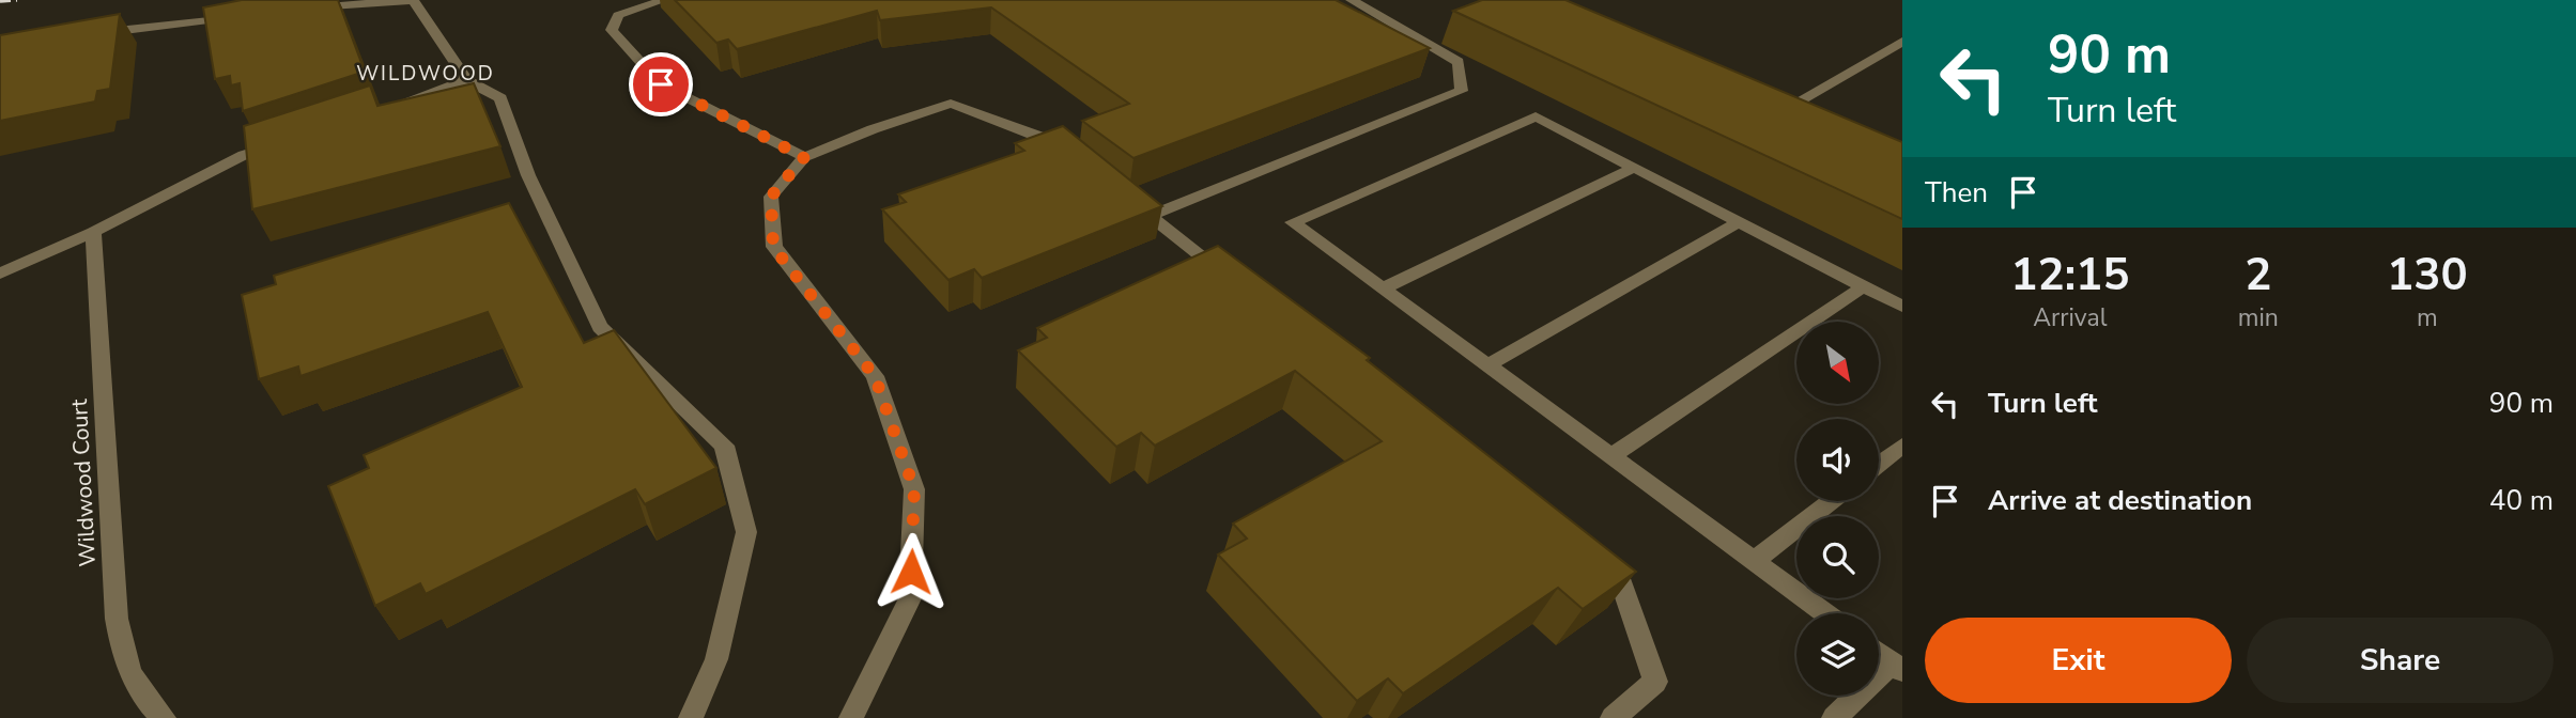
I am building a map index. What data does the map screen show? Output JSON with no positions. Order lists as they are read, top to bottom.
{
  "streets": {
    "street": ["Wildwood Court"]
  },
  "districts": ["WILDWOOD"],
  "north": "bottom right",
  "page": {
    "turn": ["90 m", "Turn left"],
    "then": "Then",
    "eta": [
      "12:15",
      "Arrival",
      "2",
      "min",
      "130",
      "m"
    ],
    "list": [
      {
        "name": "Turn left",
        "value": "90 m"
      },
      {
        "name": "Arrive at destination",
        "value": "40 m"
      }
    ],
    "buttons": ["Exit", "Share"]
  }
}
